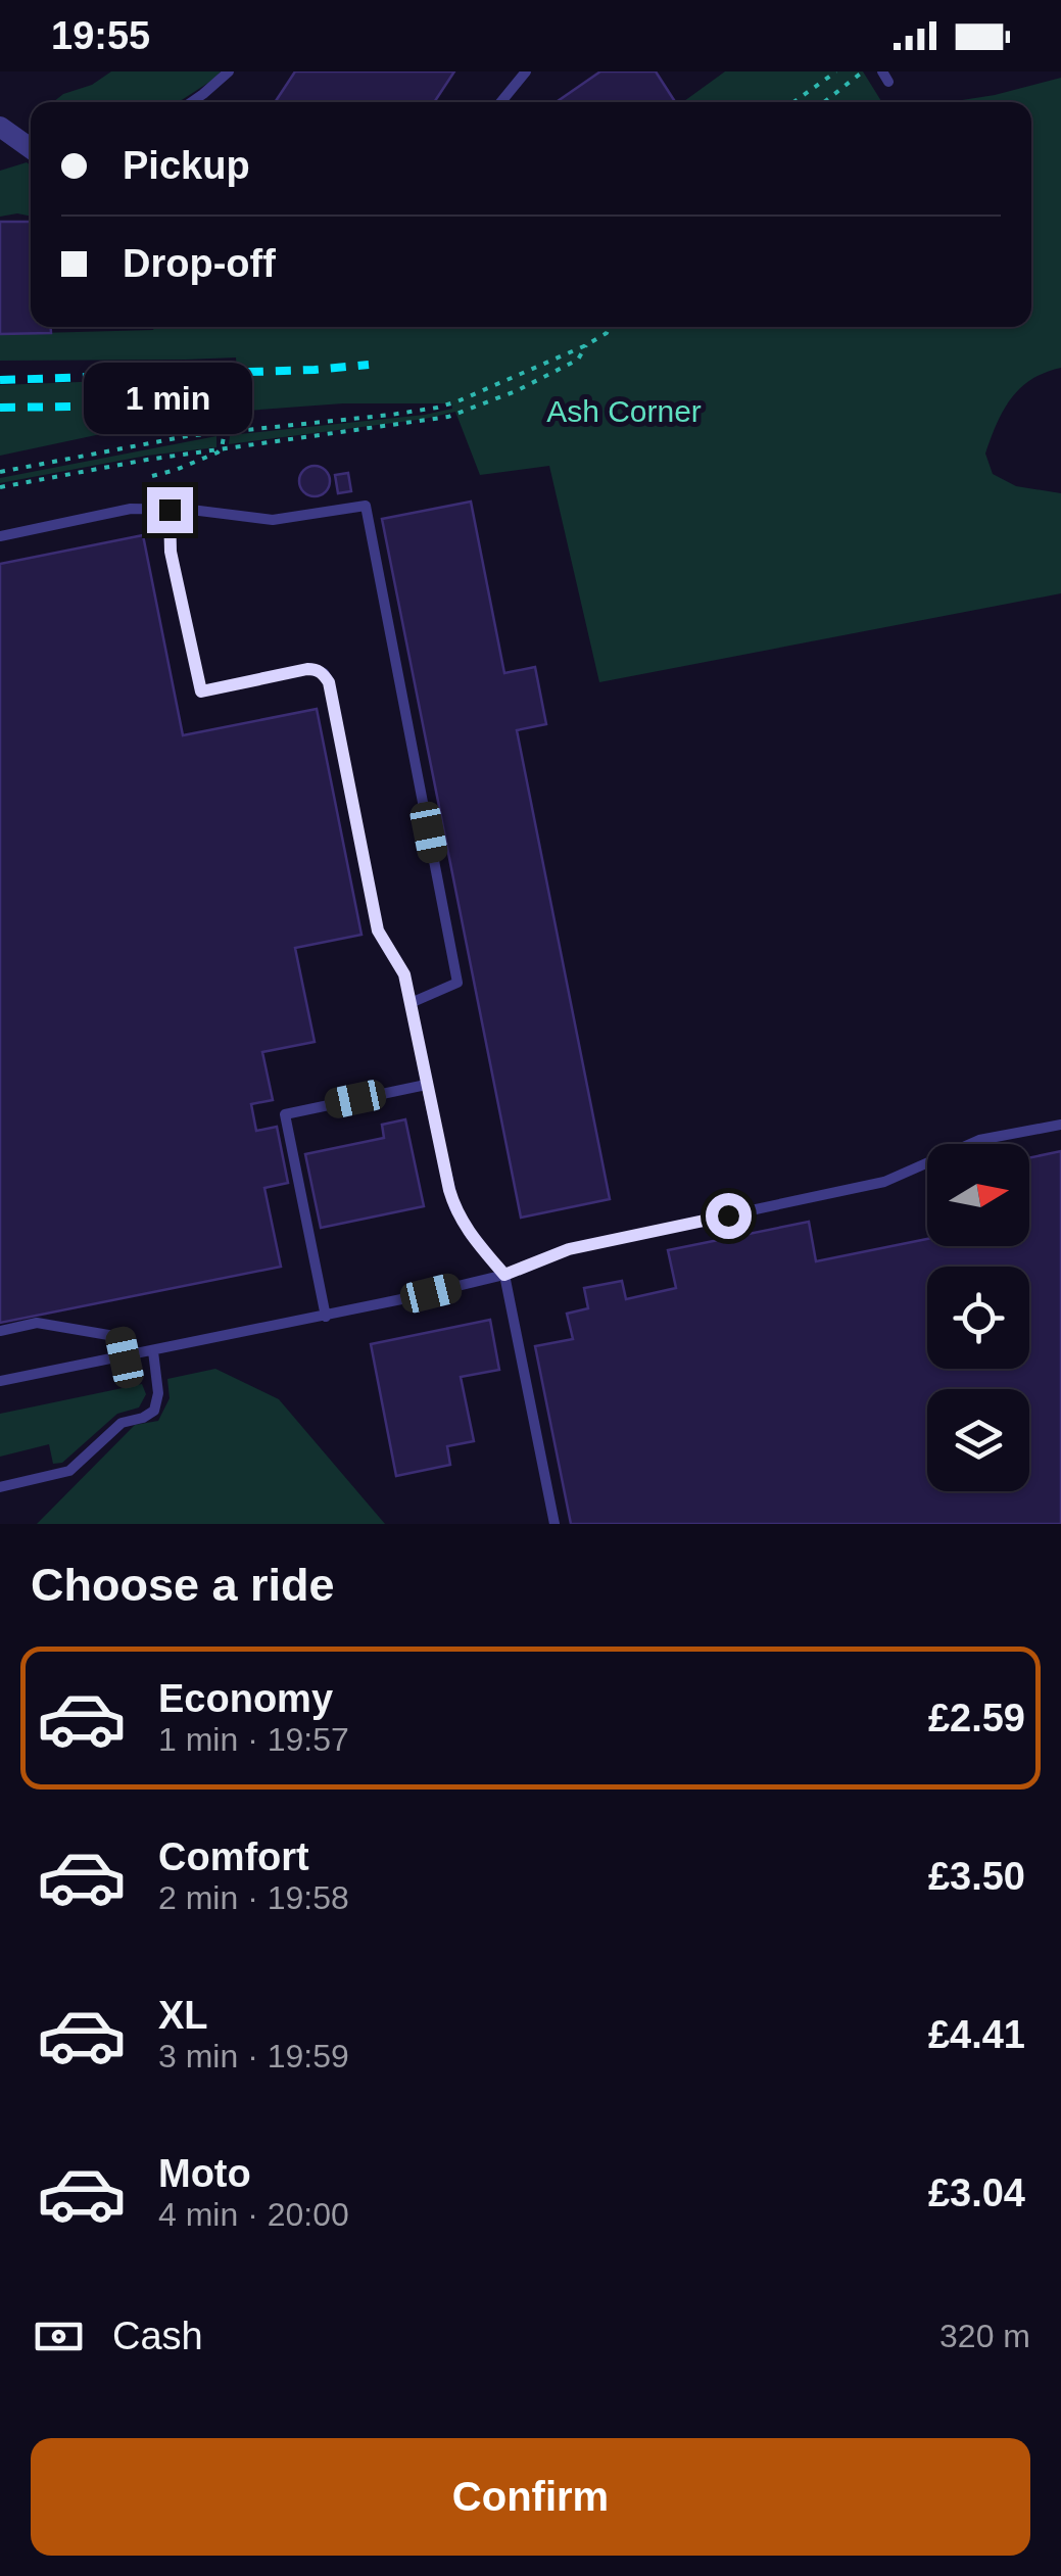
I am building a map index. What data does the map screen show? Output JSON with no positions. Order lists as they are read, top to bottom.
{
  "parks": ["Ash Corner"],
  "north": "right",
  "page": {
    "status": "19:55",
    "banner": ["Pickup", "Drop-off"],
    "bubble": "1 min",
    "heading": "Choose a ride",
    "list": [
      {
        "name": "Economy",
        "note": "1 min · 19:57",
        "value": "£2.59"
      },
      {
        "name": "Comfort",
        "note": "2 min · 19:58",
        "value": "£3.50"
      },
      {
        "name": "XL",
        "note": "3 min · 19:59",
        "value": "£4.41"
      },
      {
        "name": "Moto",
        "note": "4 min · 20:00",
        "value": "£3.04"
      }
    ],
    "pay": ["Cash", "320 m"],
    "buttons": "Confirm"
  }
}
